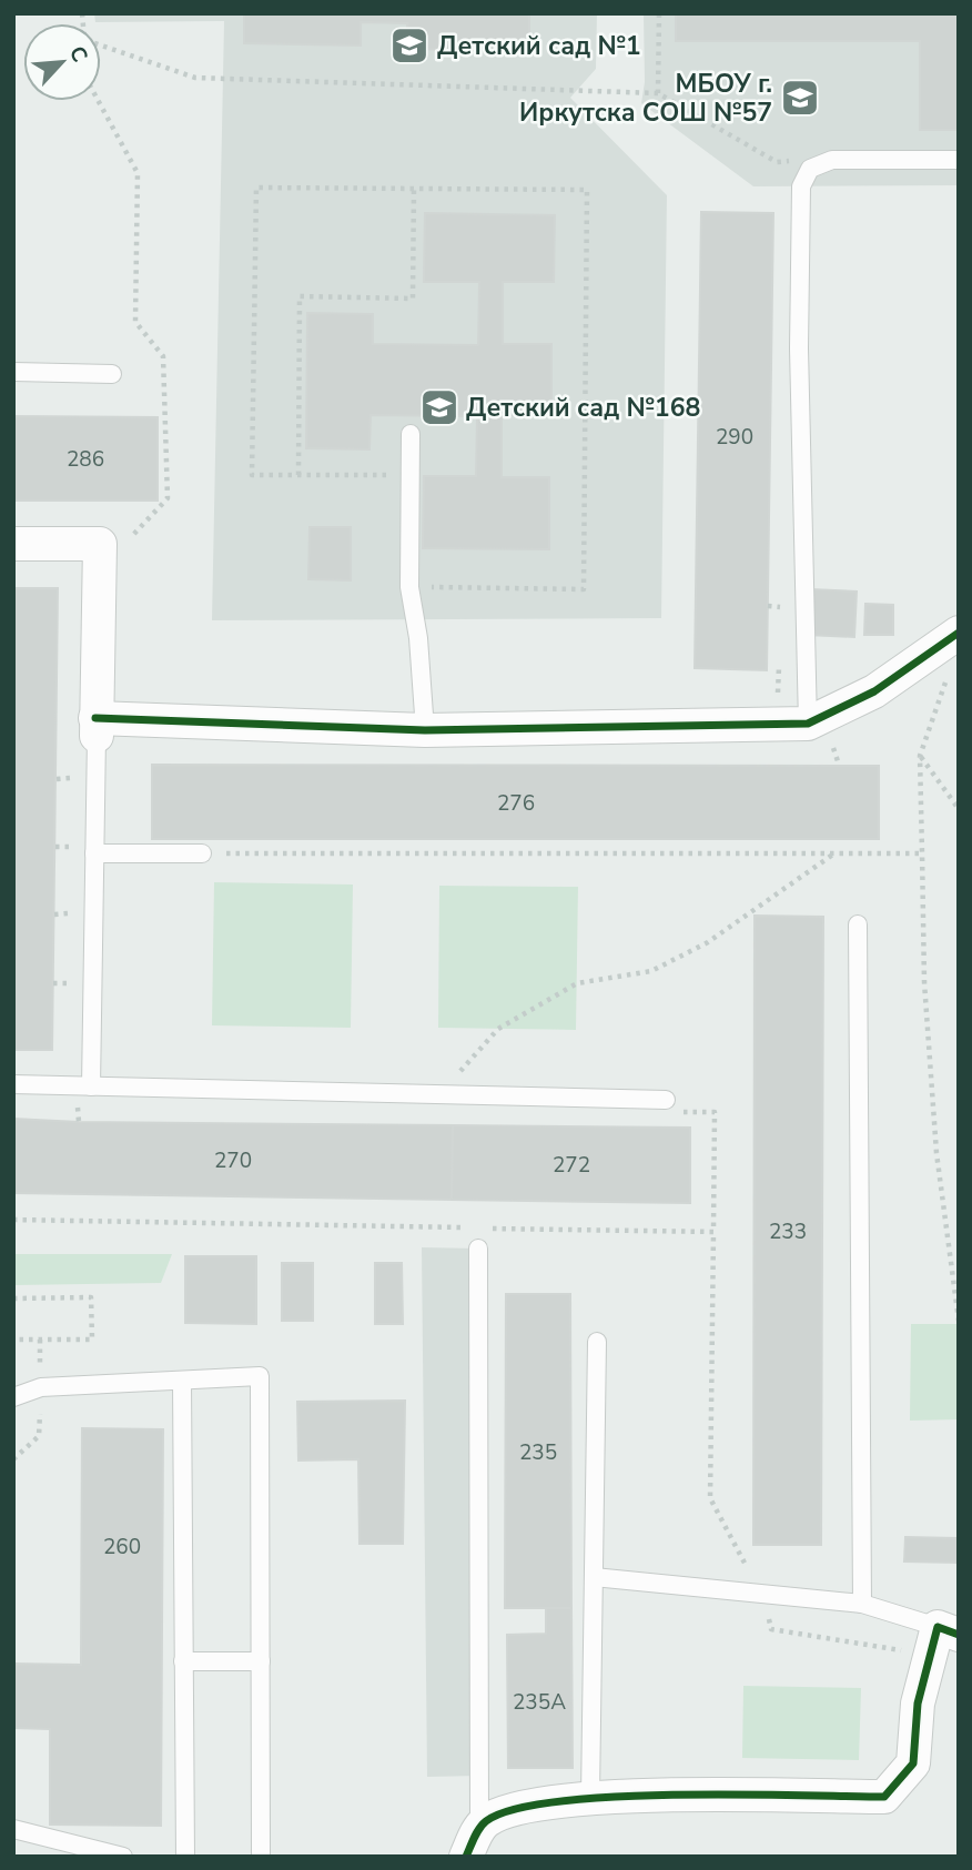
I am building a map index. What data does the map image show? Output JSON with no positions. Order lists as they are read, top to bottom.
{
  "places": {
    "school or university": ["Детский сад №1", "МБОУ г. Иркутска СОШ №57", "Детский сад №168"]
  },
  "house_numbers": [
    "290",
    "286",
    "276",
    "270",
    "272",
    "233",
    "235",
    "260",
    "235А"
  ],
  "north": "top right"
}
